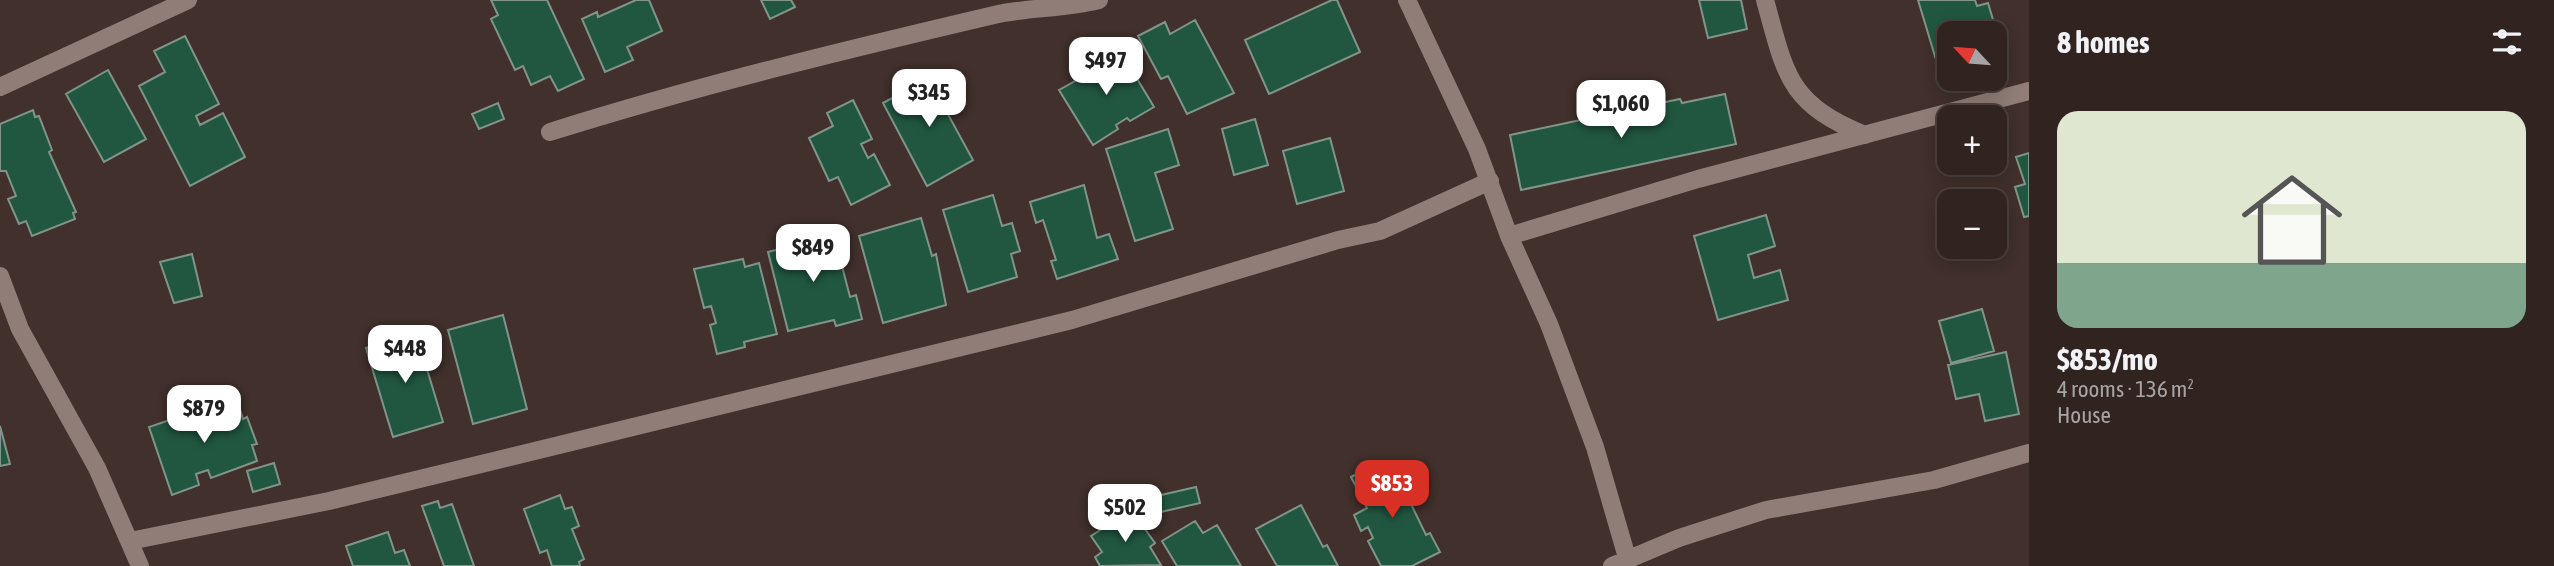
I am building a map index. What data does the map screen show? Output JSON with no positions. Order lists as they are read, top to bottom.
{
  "north": "top left",
  "page": {
    "heading": "8 homes",
    "map_buttons": ["+", "−"],
    "price": [
      "$497",
      "$345",
      "$1,060",
      "$849",
      "$448",
      "$879",
      "$853",
      "$502"
    ],
    "list": [
      {
        "name": "$853/mo",
        "note": "4 rooms · 136 m² · House"
      }
    ]
  }
}
